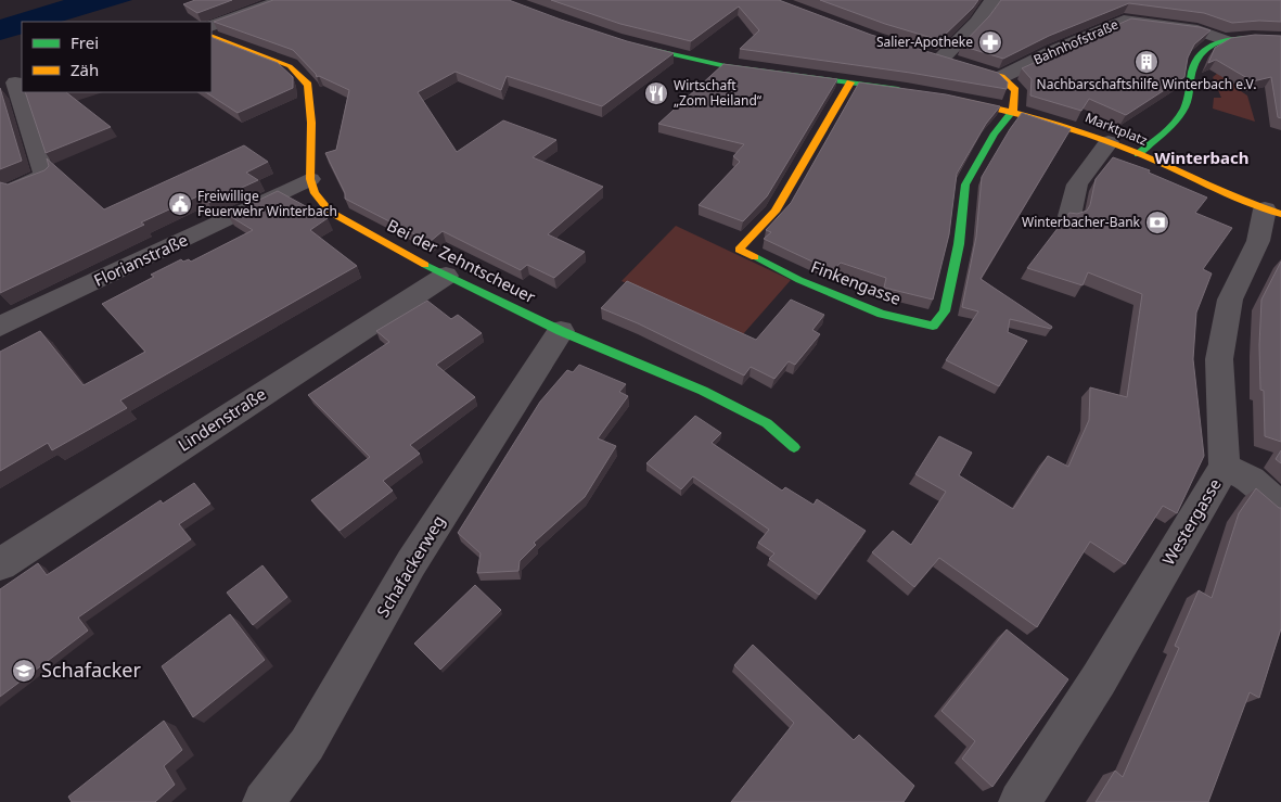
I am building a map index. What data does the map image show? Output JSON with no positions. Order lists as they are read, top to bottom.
{
  "streets": {
    "street": [
      "Bahnhofstraße",
      "Marktplatz",
      "Florianstraße",
      "Bei der Zehntscheuer",
      "Finkengasse",
      "Lindenstraße",
      "Westergasse",
      "Schafackerweg"
    ]
  },
  "crossings": [
    ["Marktplatz", "Finkengasse"],
    ["Marktplatz", "Westergasse"],
    ["Florianstraße", "Bei der Zehntscheuer"],
    ["Bei der Zehntscheuer", "Lindenstraße"],
    ["Bei der Zehntscheuer", "Schafackerweg"]
  ],
  "districts": ["Winterbach"],
  "places": {
    "pharmacy": ["Salier-Apotheke"],
    "building": ["Nachbarschaftshilfe Winterbach e.V."],
    "restaurant": ["Wirtschaft „Zom Heiland“"],
    "public building": ["Freiwillige Feuerwehr Winterbach"],
    "bank": ["Winterbacher-Bank"],
    "school or university": ["Schafacker"]
  },
  "legend": ["Frei", "Zäh"]
}
